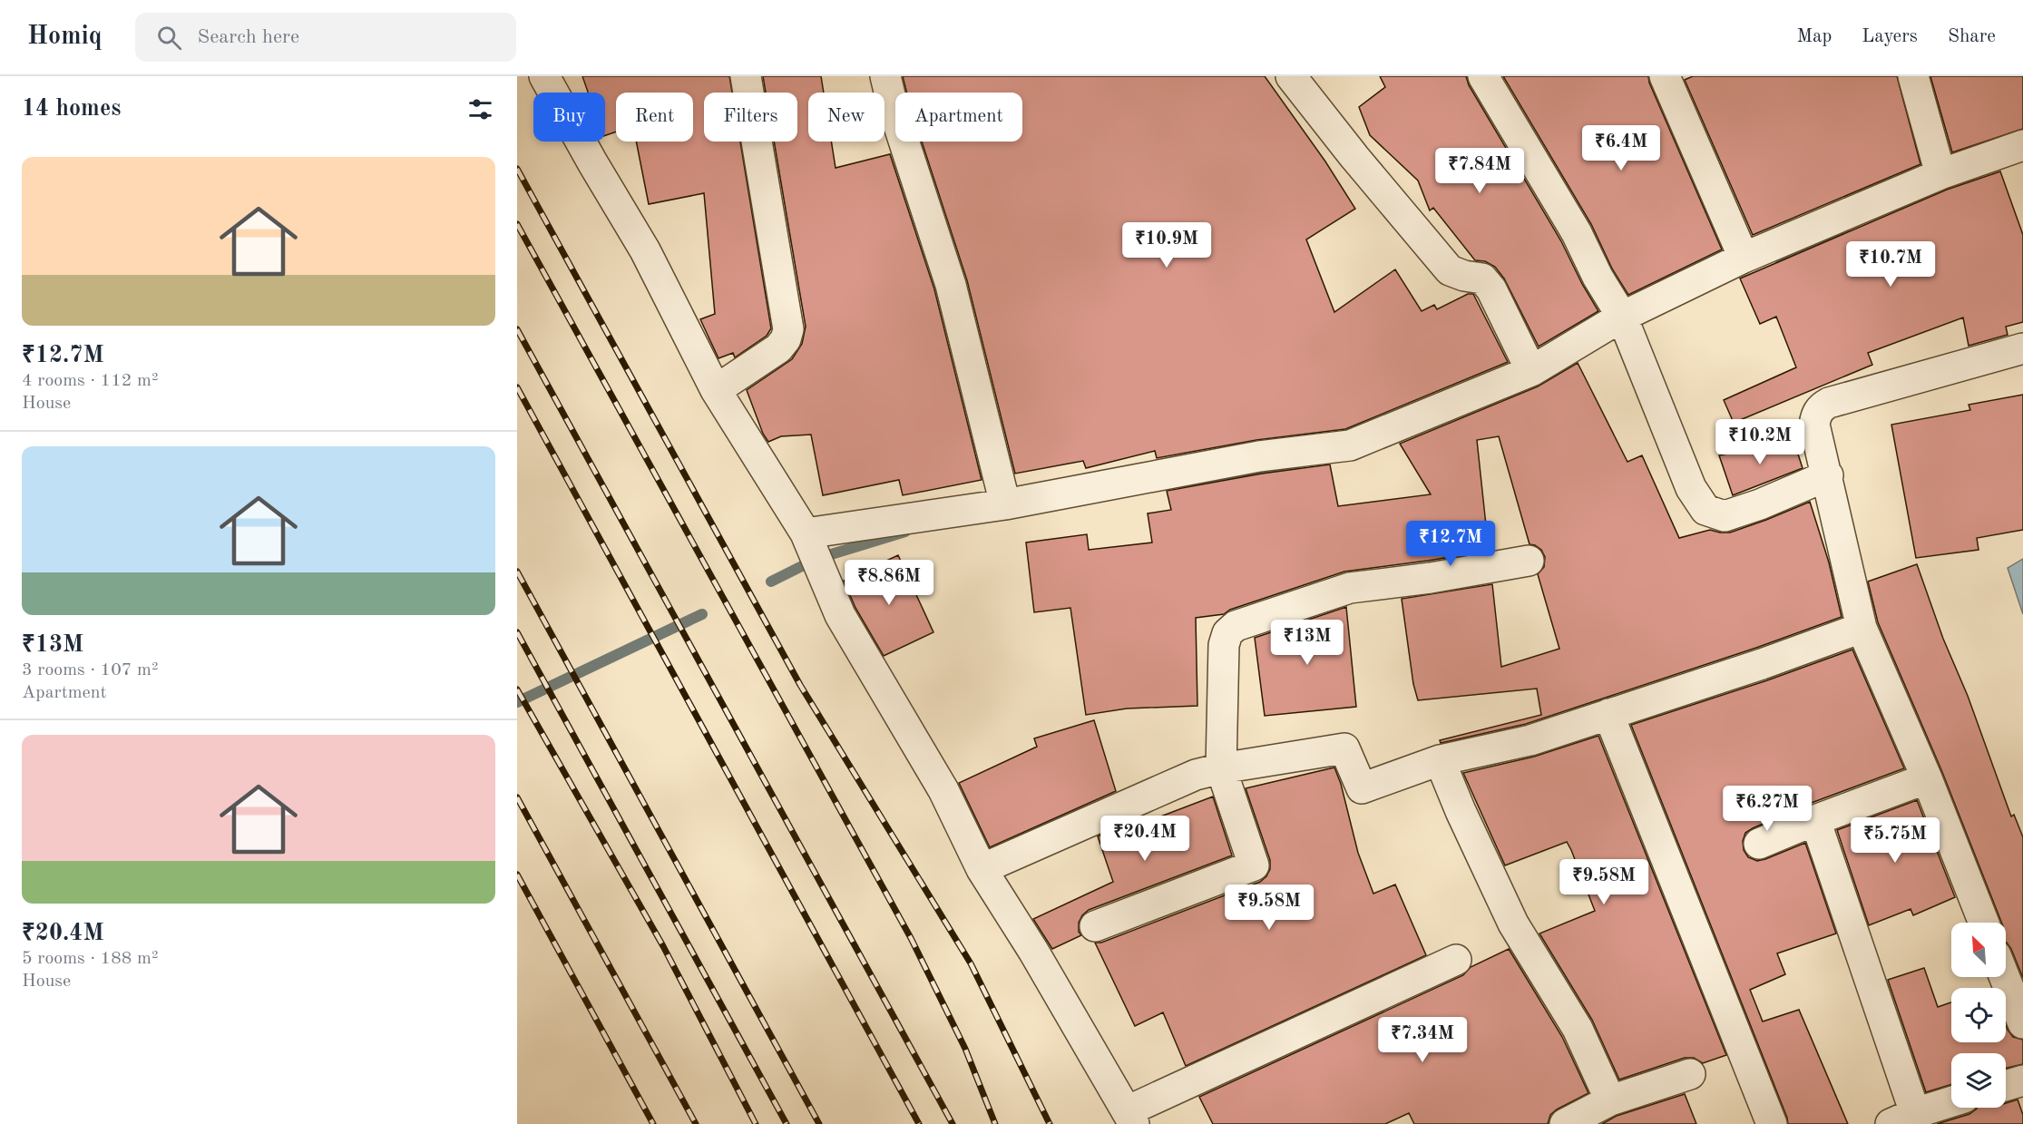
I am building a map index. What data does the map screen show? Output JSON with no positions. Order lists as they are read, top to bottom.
{
  "north": "top left",
  "page": {
    "header": "Homiq",
    "search": "Search here",
    "nav": ["Map", "Layers", "Share"],
    "heading": "14 homes",
    "chip": [
      "Buy",
      "Rent",
      "Filters",
      "New",
      "Apartment"
    ],
    "price": [
      "₹6.4M",
      "₹7.84M",
      "₹10.9M",
      "₹10.7M",
      "₹10.2M",
      "₹12.7M",
      "₹8.86M",
      "₹13M",
      "₹6.27M",
      "₹20.4M",
      "₹5.75M",
      "₹9.58M",
      "₹9.58M",
      "₹7.34M"
    ],
    "list": [
      {
        "name": "₹12.7M",
        "note": "4 rooms · 112 m² · House"
      },
      {
        "name": "₹13M",
        "note": "3 rooms · 107 m² · Apartment"
      },
      {
        "name": "₹20.4M",
        "note": "5 rooms · 188 m² · House"
      }
    ]
  }
}
